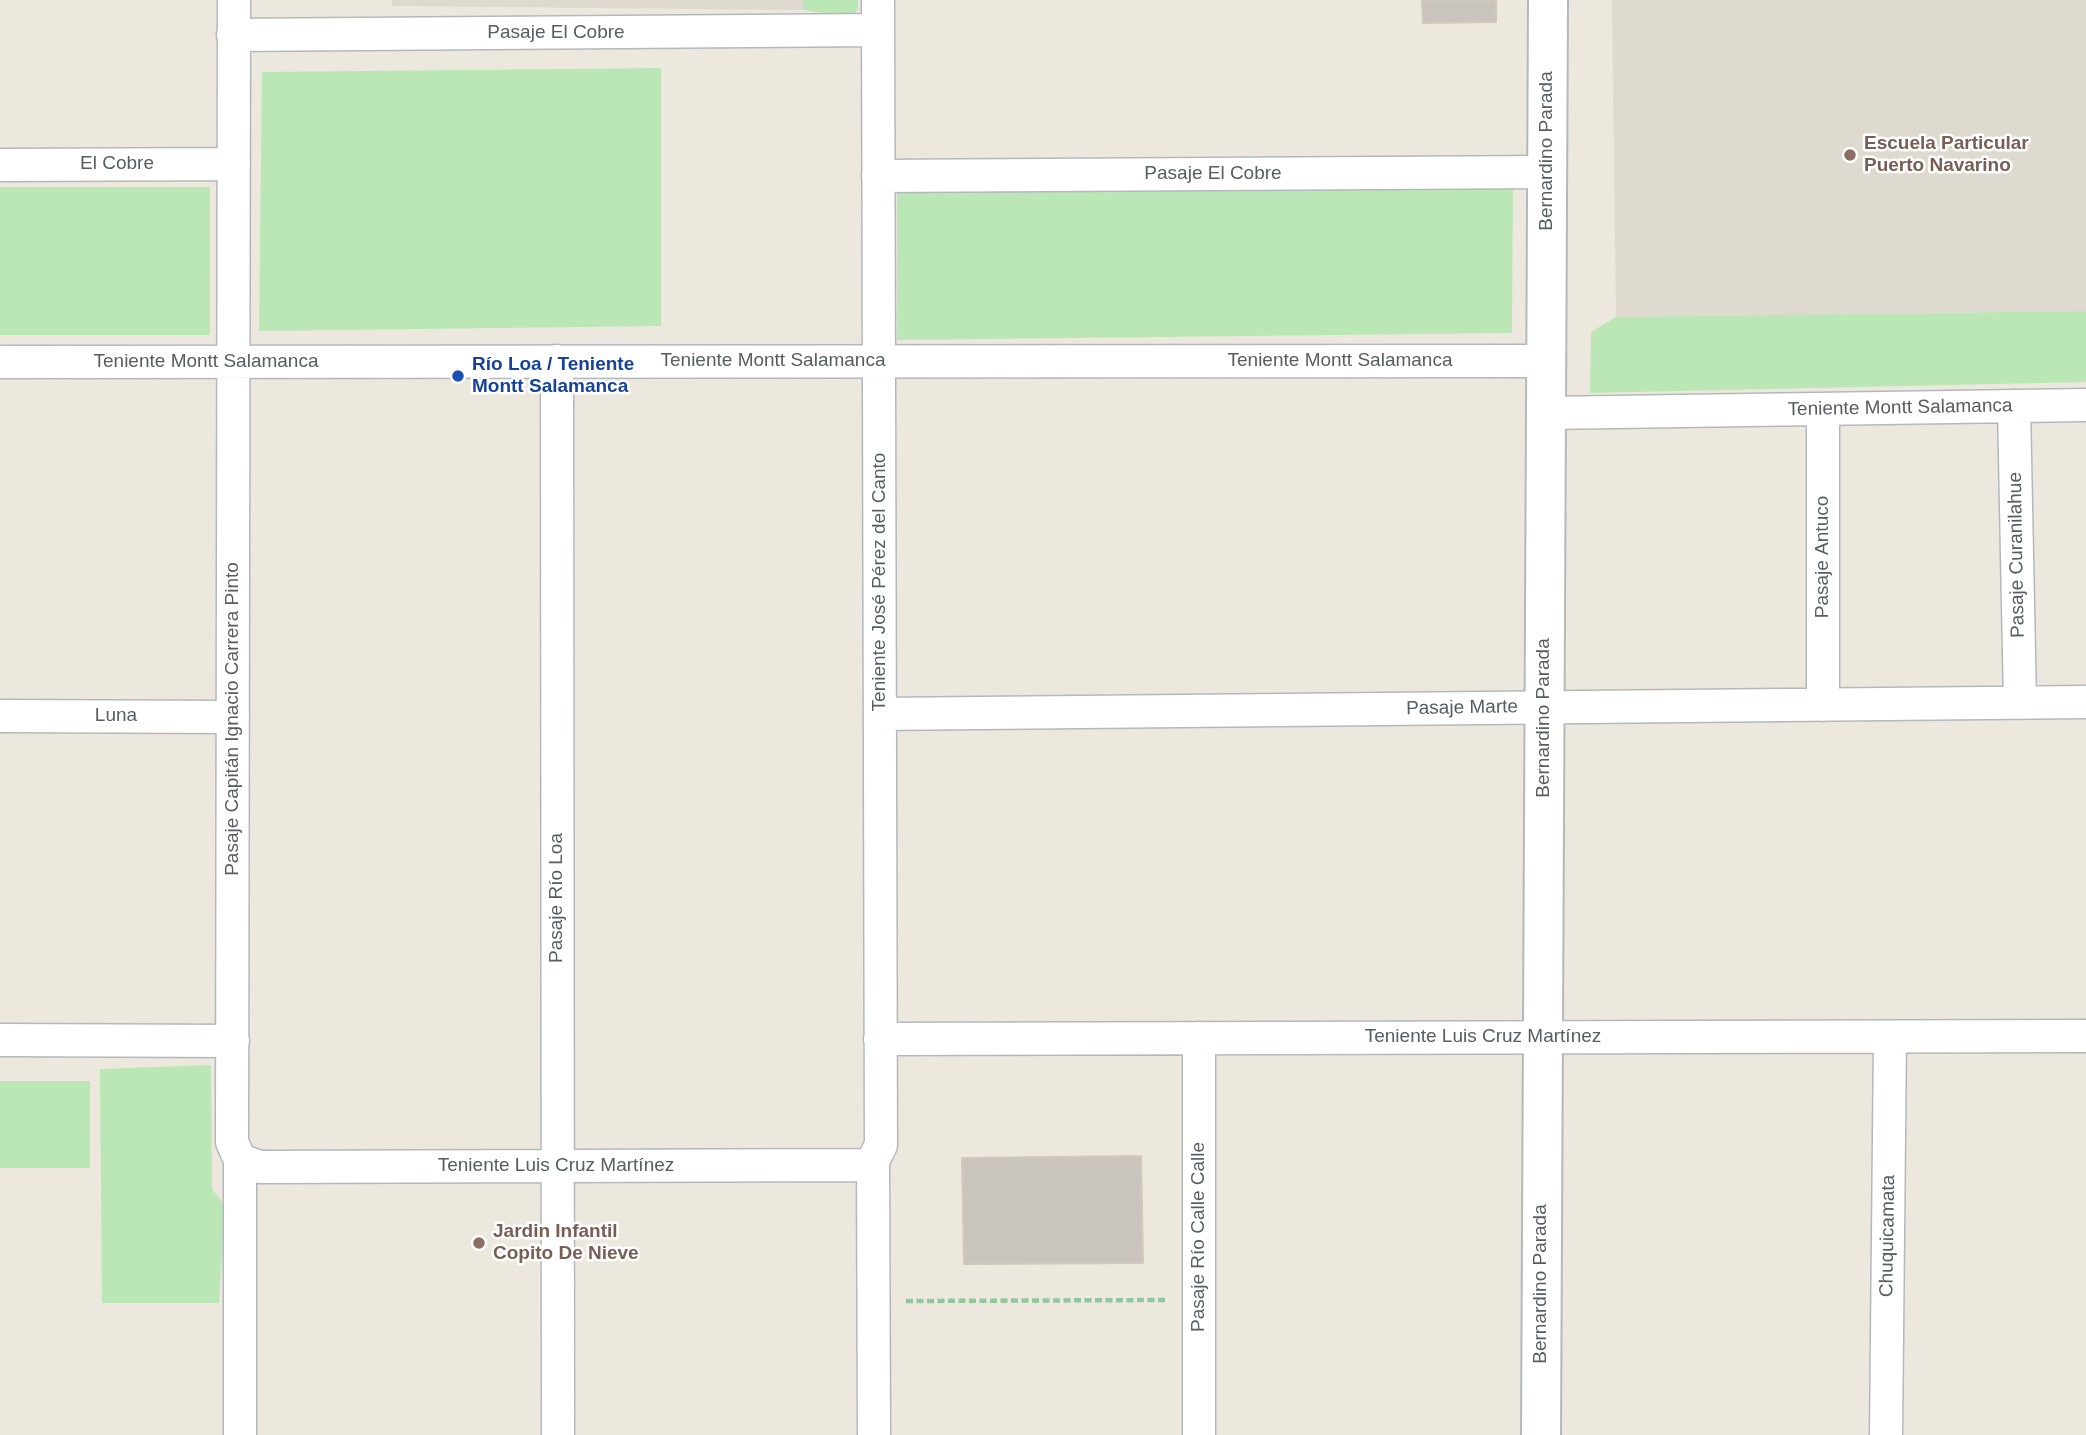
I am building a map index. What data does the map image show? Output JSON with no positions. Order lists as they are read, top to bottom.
{
  "streets": {
    "street": [
      "Pasaje El Cobre",
      "Bernardino Parada",
      "El Cobre",
      "Teniente Montt Salamanca",
      "Pasaje Curanilahue",
      "Pasaje Antuco",
      "Teniente José Pérez del Canto",
      "Pasaje Marte",
      "Luna",
      "Pasaje Capitán Ignacio Carrera Pinto",
      "Pasaje Río Loa",
      "Teniente Luis Cruz Martínez",
      "Chuquicamata",
      "Pasaje Río Calle Calle"
    ]
  },
  "crossings": [
    ["Pasaje El Cobre", "Bernardino Parada"],
    ["Pasaje El Cobre", "Teniente José Pérez del Canto"],
    ["Pasaje El Cobre", "Pasaje Capitán Ignacio Carrera Pinto"],
    ["Bernardino Parada", "Teniente Montt Salamanca"],
    ["Bernardino Parada", "Pasaje Marte"],
    ["Bernardino Parada", "Teniente Luis Cruz Martínez"],
    ["El Cobre", "Pasaje Capitán Ignacio Carrera Pinto"],
    ["Teniente Montt Salamanca", "Pasaje Curanilahue"],
    ["Teniente Montt Salamanca", "Pasaje Antuco"],
    ["Teniente Montt Salamanca", "Teniente José Pérez del Canto"],
    ["Teniente Montt Salamanca", "Pasaje Capitán Ignacio Carrera Pinto"],
    ["Teniente Montt Salamanca", "Pasaje Río Loa"],
    ["Pasaje Curanilahue", "Pasaje Marte"],
    ["Pasaje Antuco", "Pasaje Marte"],
    ["Teniente José Pérez del Canto", "Pasaje Marte"],
    ["Teniente José Pérez del Canto", "Teniente Luis Cruz Martínez"],
    ["Luna", "Pasaje Capitán Ignacio Carrera Pinto"],
    ["Pasaje Capitán Ignacio Carrera Pinto", "Teniente Luis Cruz Martínez"],
    ["Pasaje Río Loa", "Teniente Luis Cruz Martínez"],
    ["Teniente Luis Cruz Martínez", "Chuquicamata"],
    ["Teniente Luis Cruz Martínez", "Pasaje Río Calle Calle"]
  ],
  "places": ["Escuela Particular Puerto Navarino", "Río Loa / Teniente Montt Salamanca", "Jardin Infantil Copito De Nieve"]
}
